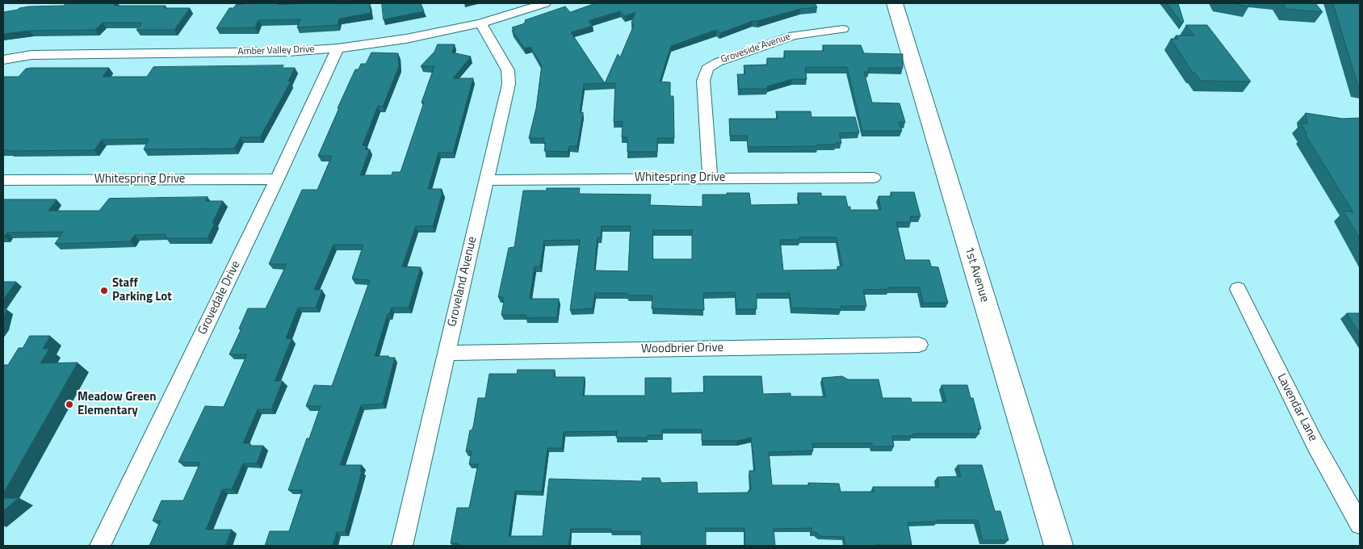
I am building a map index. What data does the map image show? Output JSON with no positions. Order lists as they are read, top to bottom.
{
  "streets": {
    "main road": ["1st Avenue"],
    "street": [
      "Groveside Avenue",
      "Amber Valley Drive",
      "Whitespring Drive",
      "Groveland Avenue",
      "Grovedale Drive",
      "Woodbrier Drive",
      "Lavendar Lane"
    ]
  },
  "crossings": [
    ["Groveside Avenue", "Whitespring Drive"],
    ["Amber Valley Drive", "Groveland Avenue"],
    ["Amber Valley Drive", "Grovedale Drive"],
    ["Whitespring Drive", "Groveland Avenue"],
    ["Whitespring Drive", "Grovedale Drive"],
    ["Groveland Avenue", "Woodbrier Drive"]
  ],
  "places": ["Staff Parking Lot", "Meadow Green Elementary"]
}
